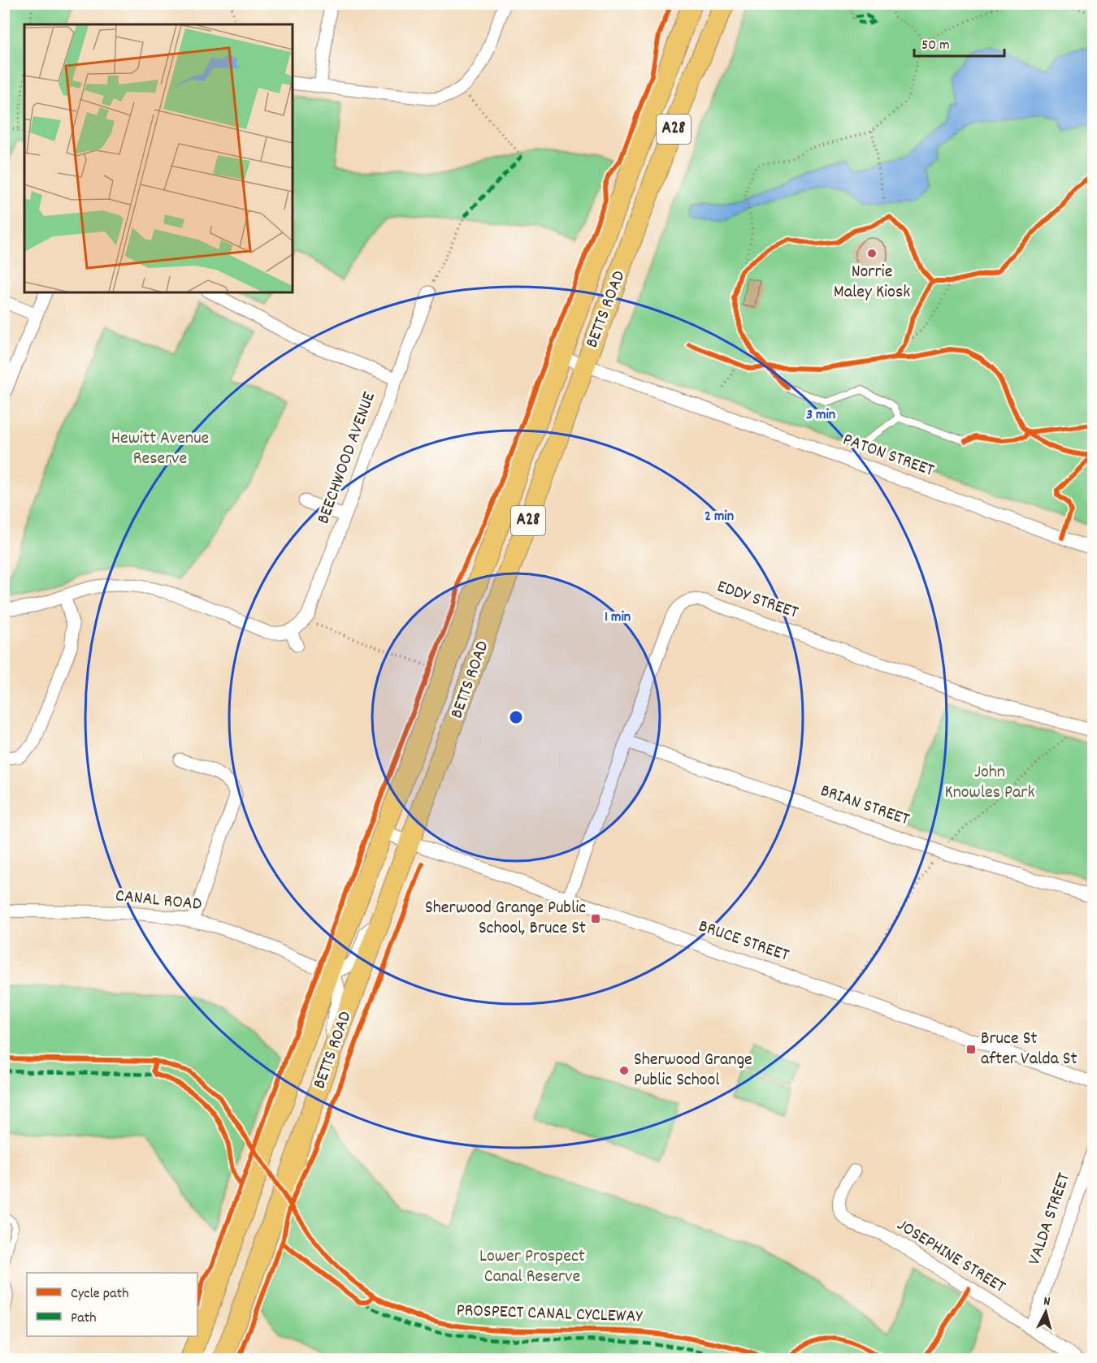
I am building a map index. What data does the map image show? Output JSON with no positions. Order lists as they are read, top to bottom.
{
  "streets": {
    "highway": ["A28", "BETTS ROAD"],
    "street": [
      "PATON STREET",
      "BEECHWOOD AVENUE",
      "EDDY STREET",
      "BRIAN STREET",
      "CANAL ROAD",
      "BRUCE STREET",
      "VALDA STREET",
      "JOSEPHINE STREET"
    ],
    "cycle path": ["PROSPECT CANAL CYCLEWAY"]
  },
  "crossings": [
    ["BETTS ROAD", "PATON STREET"],
    ["BETTS ROAD", "CANAL ROAD"],
    ["BETTS ROAD", "BRUCE STREET"],
    ["EDDY STREET", "BRIAN STREET"],
    ["EDDY STREET", "BRUCE STREET"],
    ["VALDA STREET", "JOSEPHINE STREET"]
  ],
  "parks": ["Hewitt Avenue Reserve", "John Knowles Park", "Lower Prospect Canal Reserve"],
  "places": {
    "other": ["Norrie Maley Kiosk", "Sherwood Grange Public School"],
    "transit": ["Sherwood Grange Public School, Bruce St", "Bruce St after Valda St"]
  },
  "legend": ["Cycle path", "Path"],
  "scale_bar": "50 m",
  "north": "top",
  "rings": ["3 min", "2 min", "1 min"]
}
